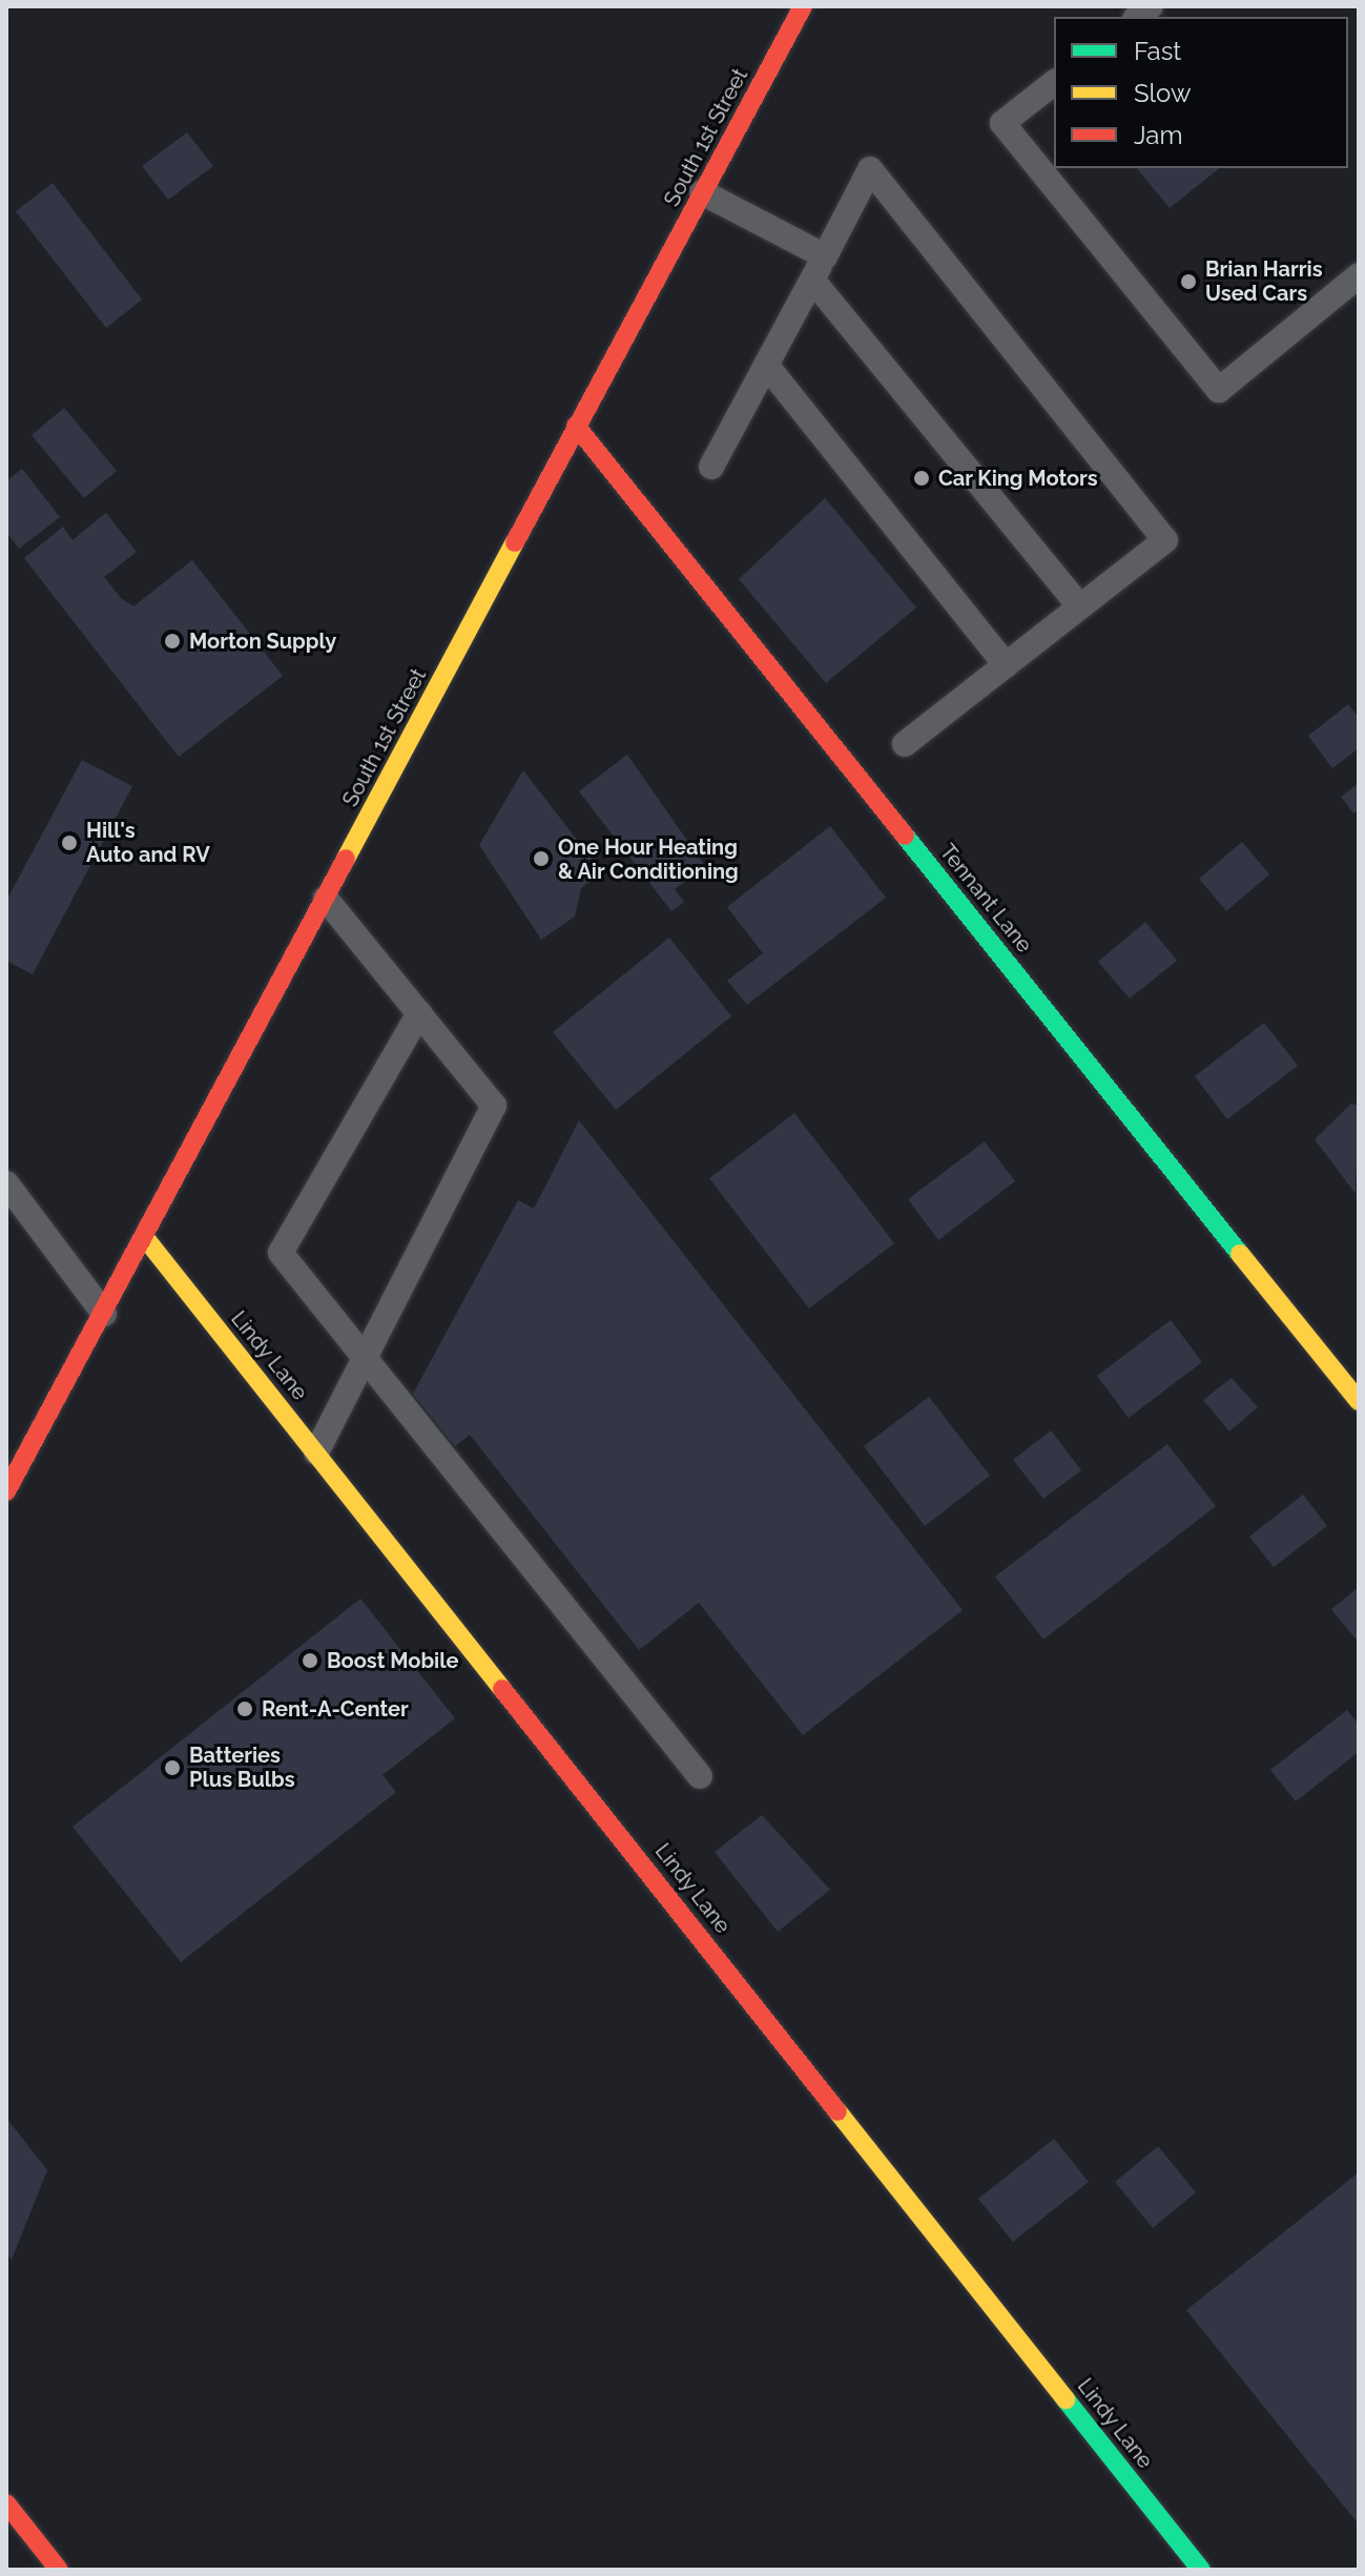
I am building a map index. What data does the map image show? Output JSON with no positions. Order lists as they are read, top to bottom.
{
  "streets": {
    "street": ["South 1st Street", "Tennant Lane", "Lindy Lane"]
  },
  "crossings": [
    ["South 1st Street", "Tennant Lane"],
    ["South 1st Street", "Lindy Lane"]
  ],
  "places": [
    "Brian Harris Used Cars",
    "Car King Motors",
    "Morton Supply",
    "Hill's Auto and RV",
    "One Hour Heating & Air Conditioning",
    "Boost Mobile",
    "Rent-A-Center",
    "Batteries Plus Bulbs"
  ],
  "legend": ["Fast", "Slow", "Jam"]
}
